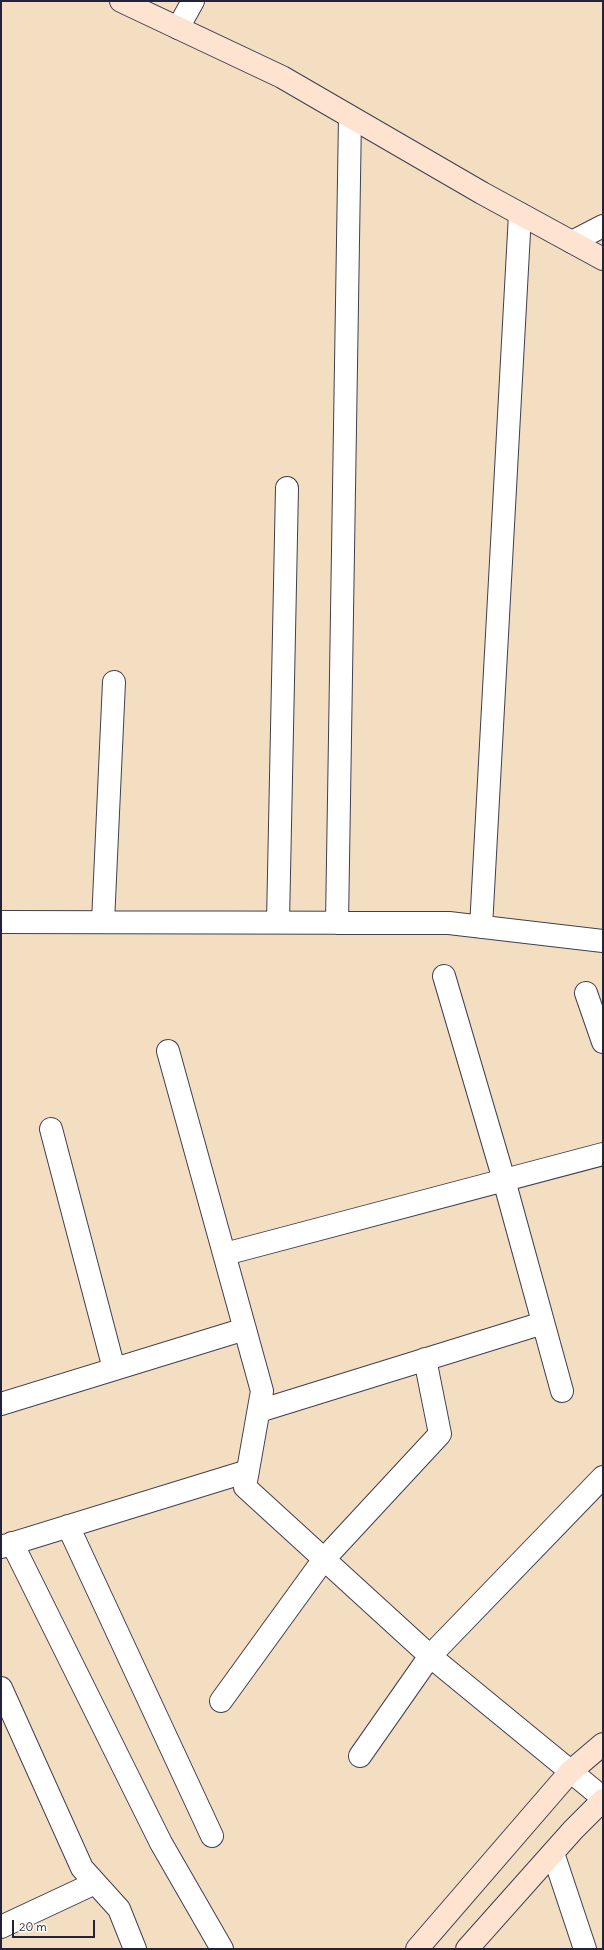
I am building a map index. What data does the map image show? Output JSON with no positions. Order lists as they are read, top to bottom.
{
  "scale_bar": "20 m"
}
